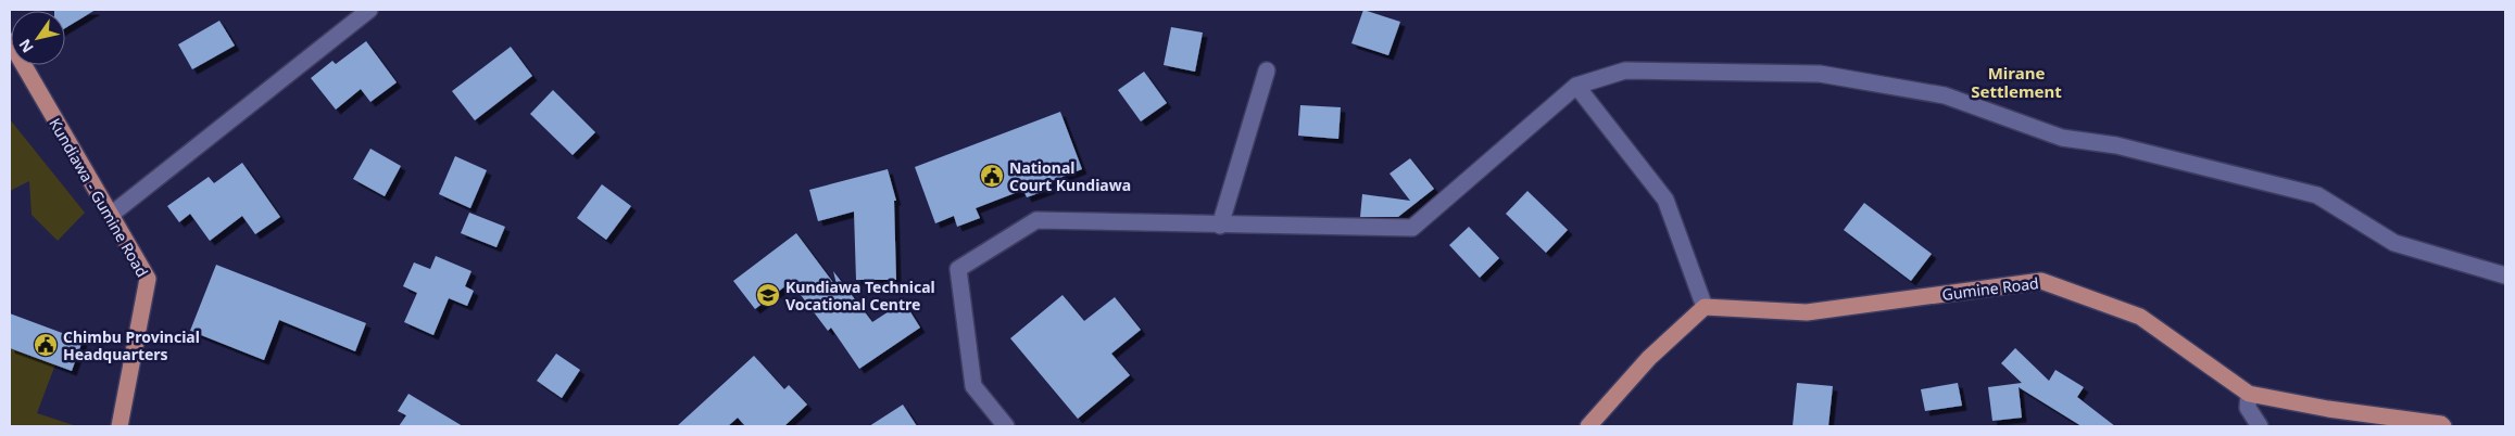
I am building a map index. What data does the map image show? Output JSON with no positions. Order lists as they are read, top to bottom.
{
  "streets": {
    "main road": ["Kundiawa - Gumine Road", "Gumine Road"]
  },
  "districts": ["Mirane Settlement"],
  "places": {
    "public building": ["National Court Kundiawa", "Chimbu Provincial Headquarters"],
    "school or university": ["Kundiawa Technical Vocational Centre"]
  },
  "north": "bottom left"
}
